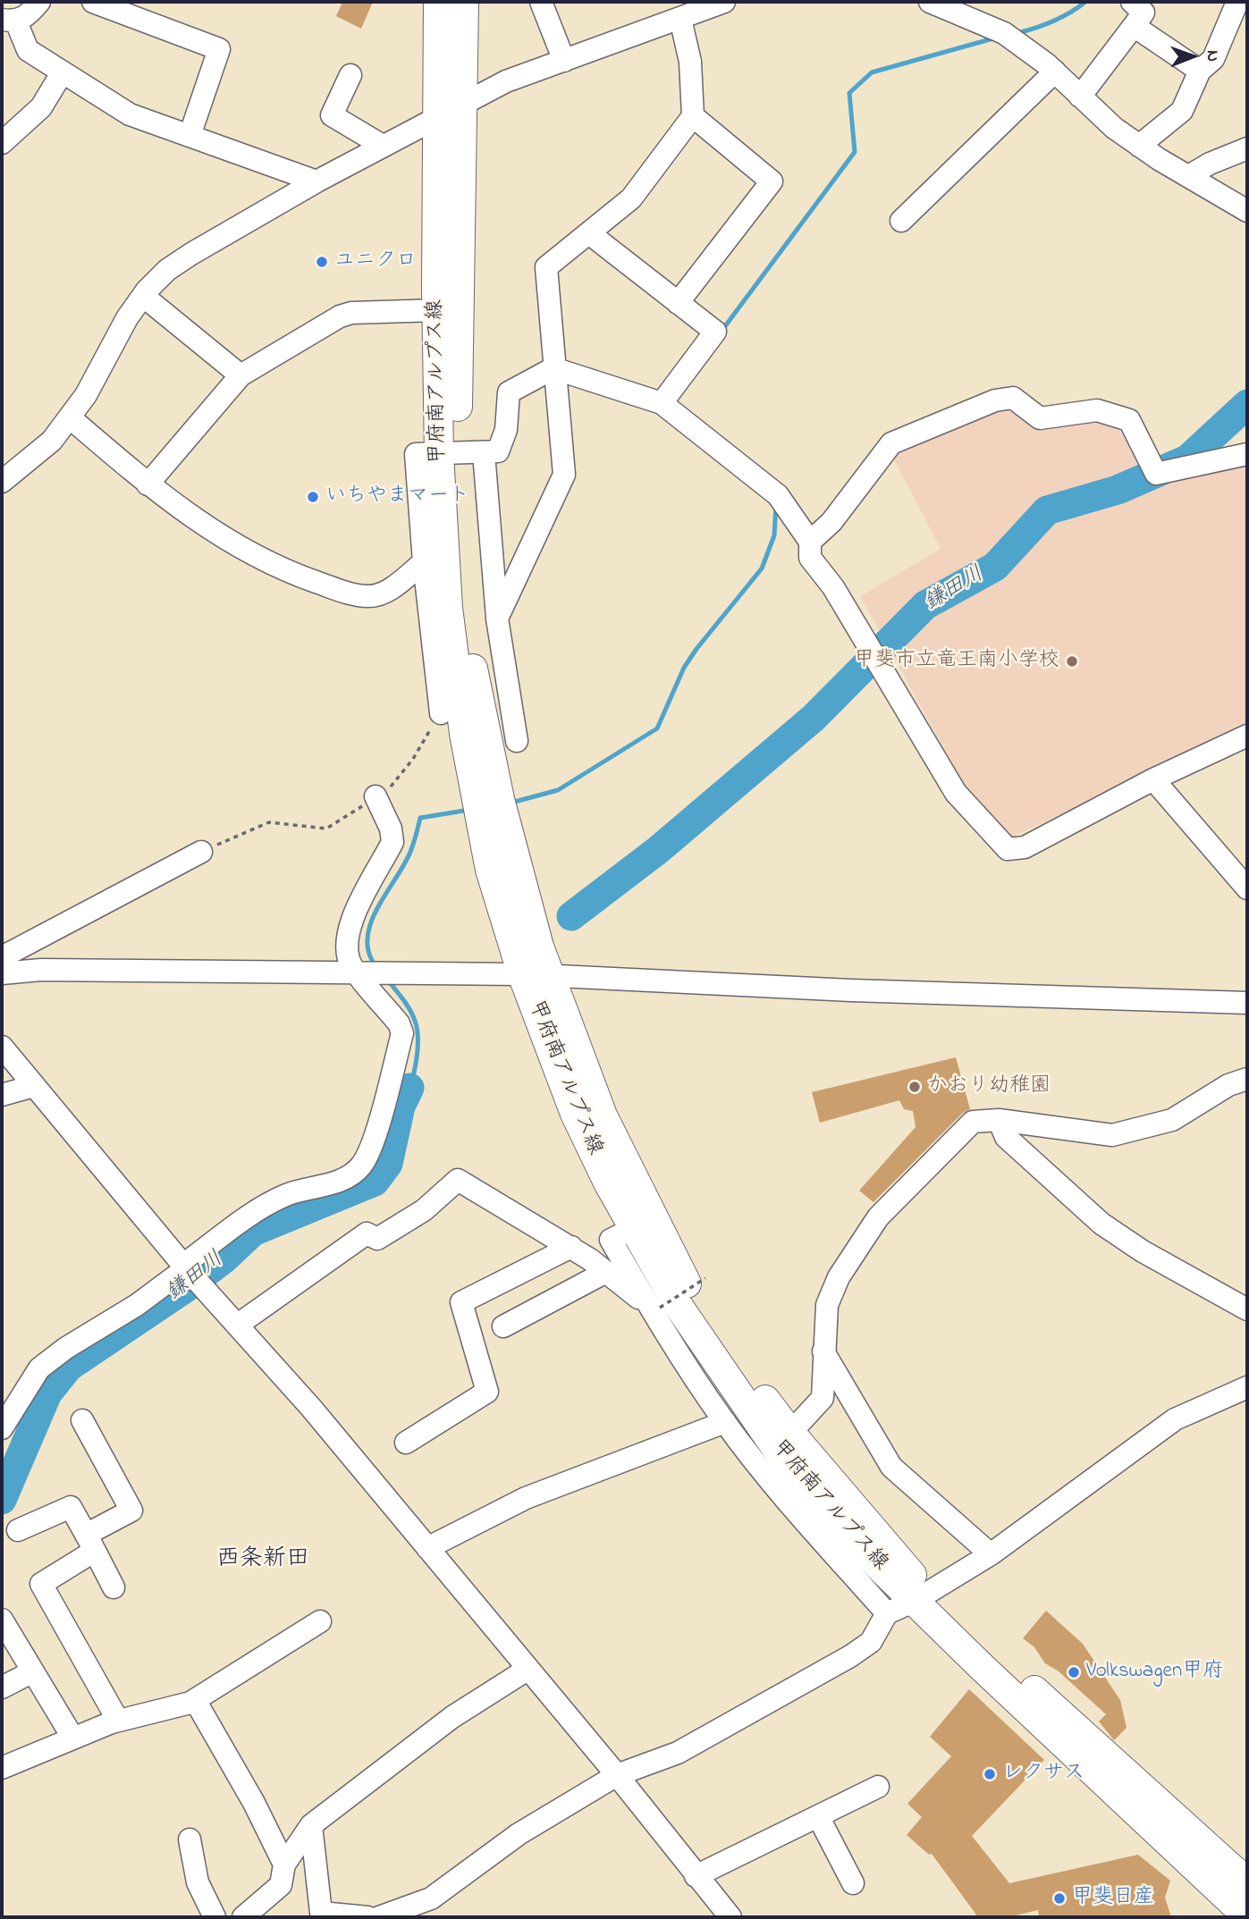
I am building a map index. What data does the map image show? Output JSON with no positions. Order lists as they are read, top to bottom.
{
  "streets": {
    "main road": ["甲府南アルプス線"]
  },
  "districts": ["西条新田"],
  "water": ["鎌田川"],
  "places": [
    "ユニクロ",
    "いちやまマート",
    "甲斐市立竜王南小学校",
    "かおり幼稚園",
    "Volkswagen甲府",
    "レクサス",
    "甲斐日産"
  ],
  "north": "right"
}
